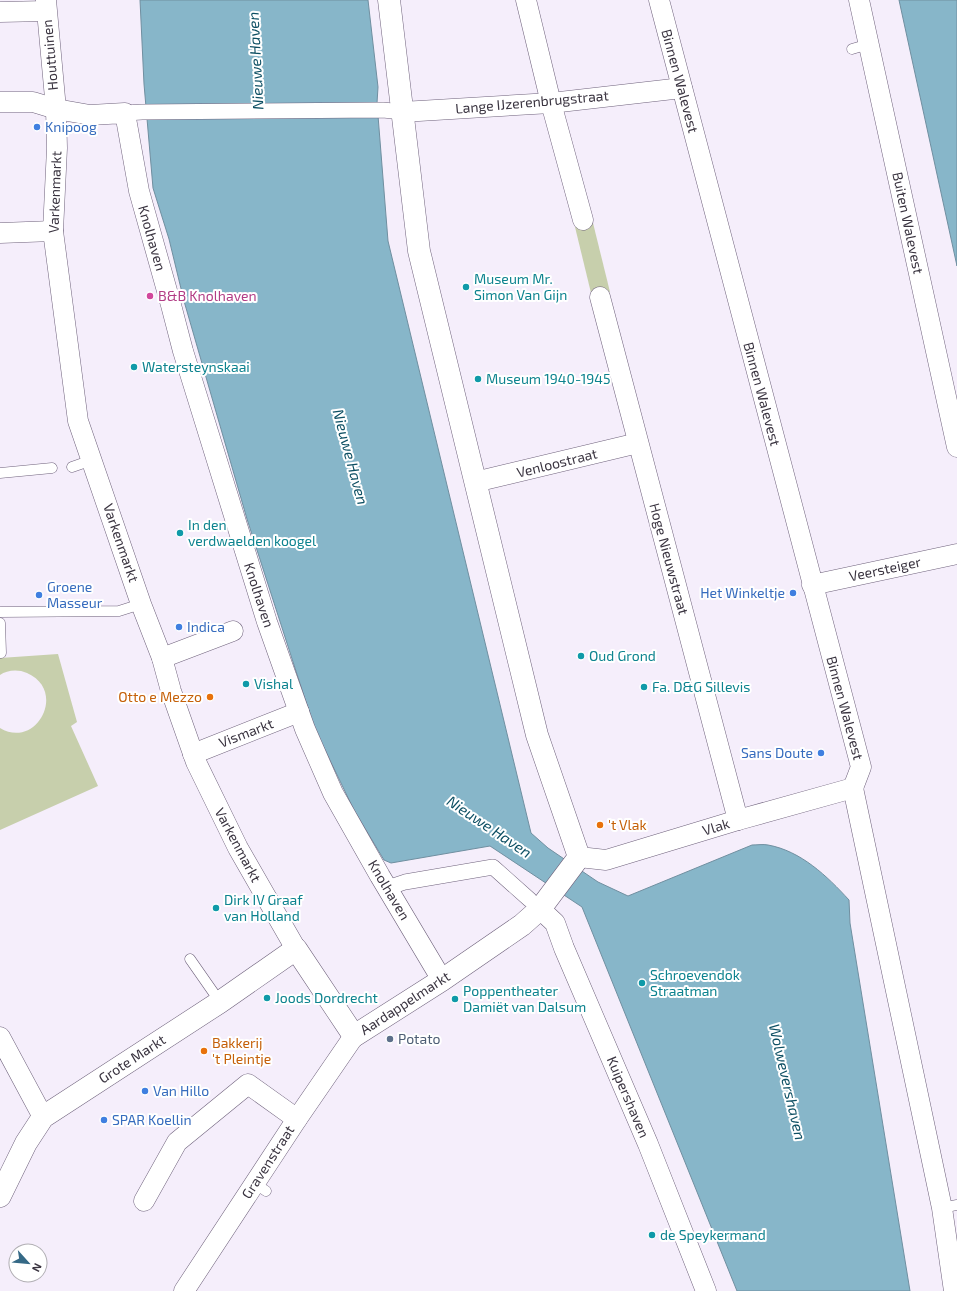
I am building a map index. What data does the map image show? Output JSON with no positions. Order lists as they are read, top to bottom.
{
  "streets": {
    "street": [
      "Houttuinen",
      "Binnen Walevest",
      "Lange IJzerenbrugstraat",
      "Varkenmarkt",
      "Buiten Walevest",
      "Knolhaven",
      "Venloostraat",
      "Hoge Nieuwstraat",
      "Veersteiger",
      "Vismarkt",
      "Vlak",
      "Aardappelmarkt",
      "Grote Markt",
      "Kuipershaven",
      "Gravenstraat"
    ]
  },
  "crossings": [
    ["Houttuinen", "Varkenmarkt"],
    ["Binnen Walevest", "Lange IJzerenbrugstraat"],
    ["Binnen Walevest", "Veersteiger"],
    ["Binnen Walevest", "Vlak"],
    ["Varkenmarkt", "Vismarkt"],
    ["Varkenmarkt", "Aardappelmarkt"],
    ["Varkenmarkt", "Grote Markt"],
    ["Knolhaven", "Vismarkt"],
    ["Knolhaven", "Aardappelmarkt"],
    ["Venloostraat", "Hoge Nieuwstraat"],
    ["Hoge Nieuwstraat", "Vlak"],
    ["Vlak", "Aardappelmarkt"],
    ["Aardappelmarkt", "Grote Markt"],
    ["Aardappelmarkt", "Kuipershaven"],
    ["Aardappelmarkt", "Gravenstraat"]
  ],
  "water": ["Nieuwe Haven", "Wolwevershaven"],
  "places": [
    "Knipoog",
    "Museum Mr. Simon Van Gijn",
    "B&B Knolhaven",
    "Watersteynskaai",
    "Museum 1940-1945",
    "In den verdwaelden koogel",
    "Het Winkeltje",
    "Groene Masseur",
    "Indica",
    "Oud Grond",
    "Vishal",
    "Fa. D&G Sillevis",
    "Otto e Mezzo",
    "Sans Doute",
    "'t Vlak",
    "Dirk IV Graaf van Holland",
    "Schroevendok Straatman",
    "Joods Dordrecht",
    "Poppentheater Damiët van Dalsum",
    "Potato",
    "Bakkerij 't Pleintje",
    "Van Hillo",
    "SPAR Koellin",
    "de Speykermand"
  ],
  "north": "bottom right"
}
